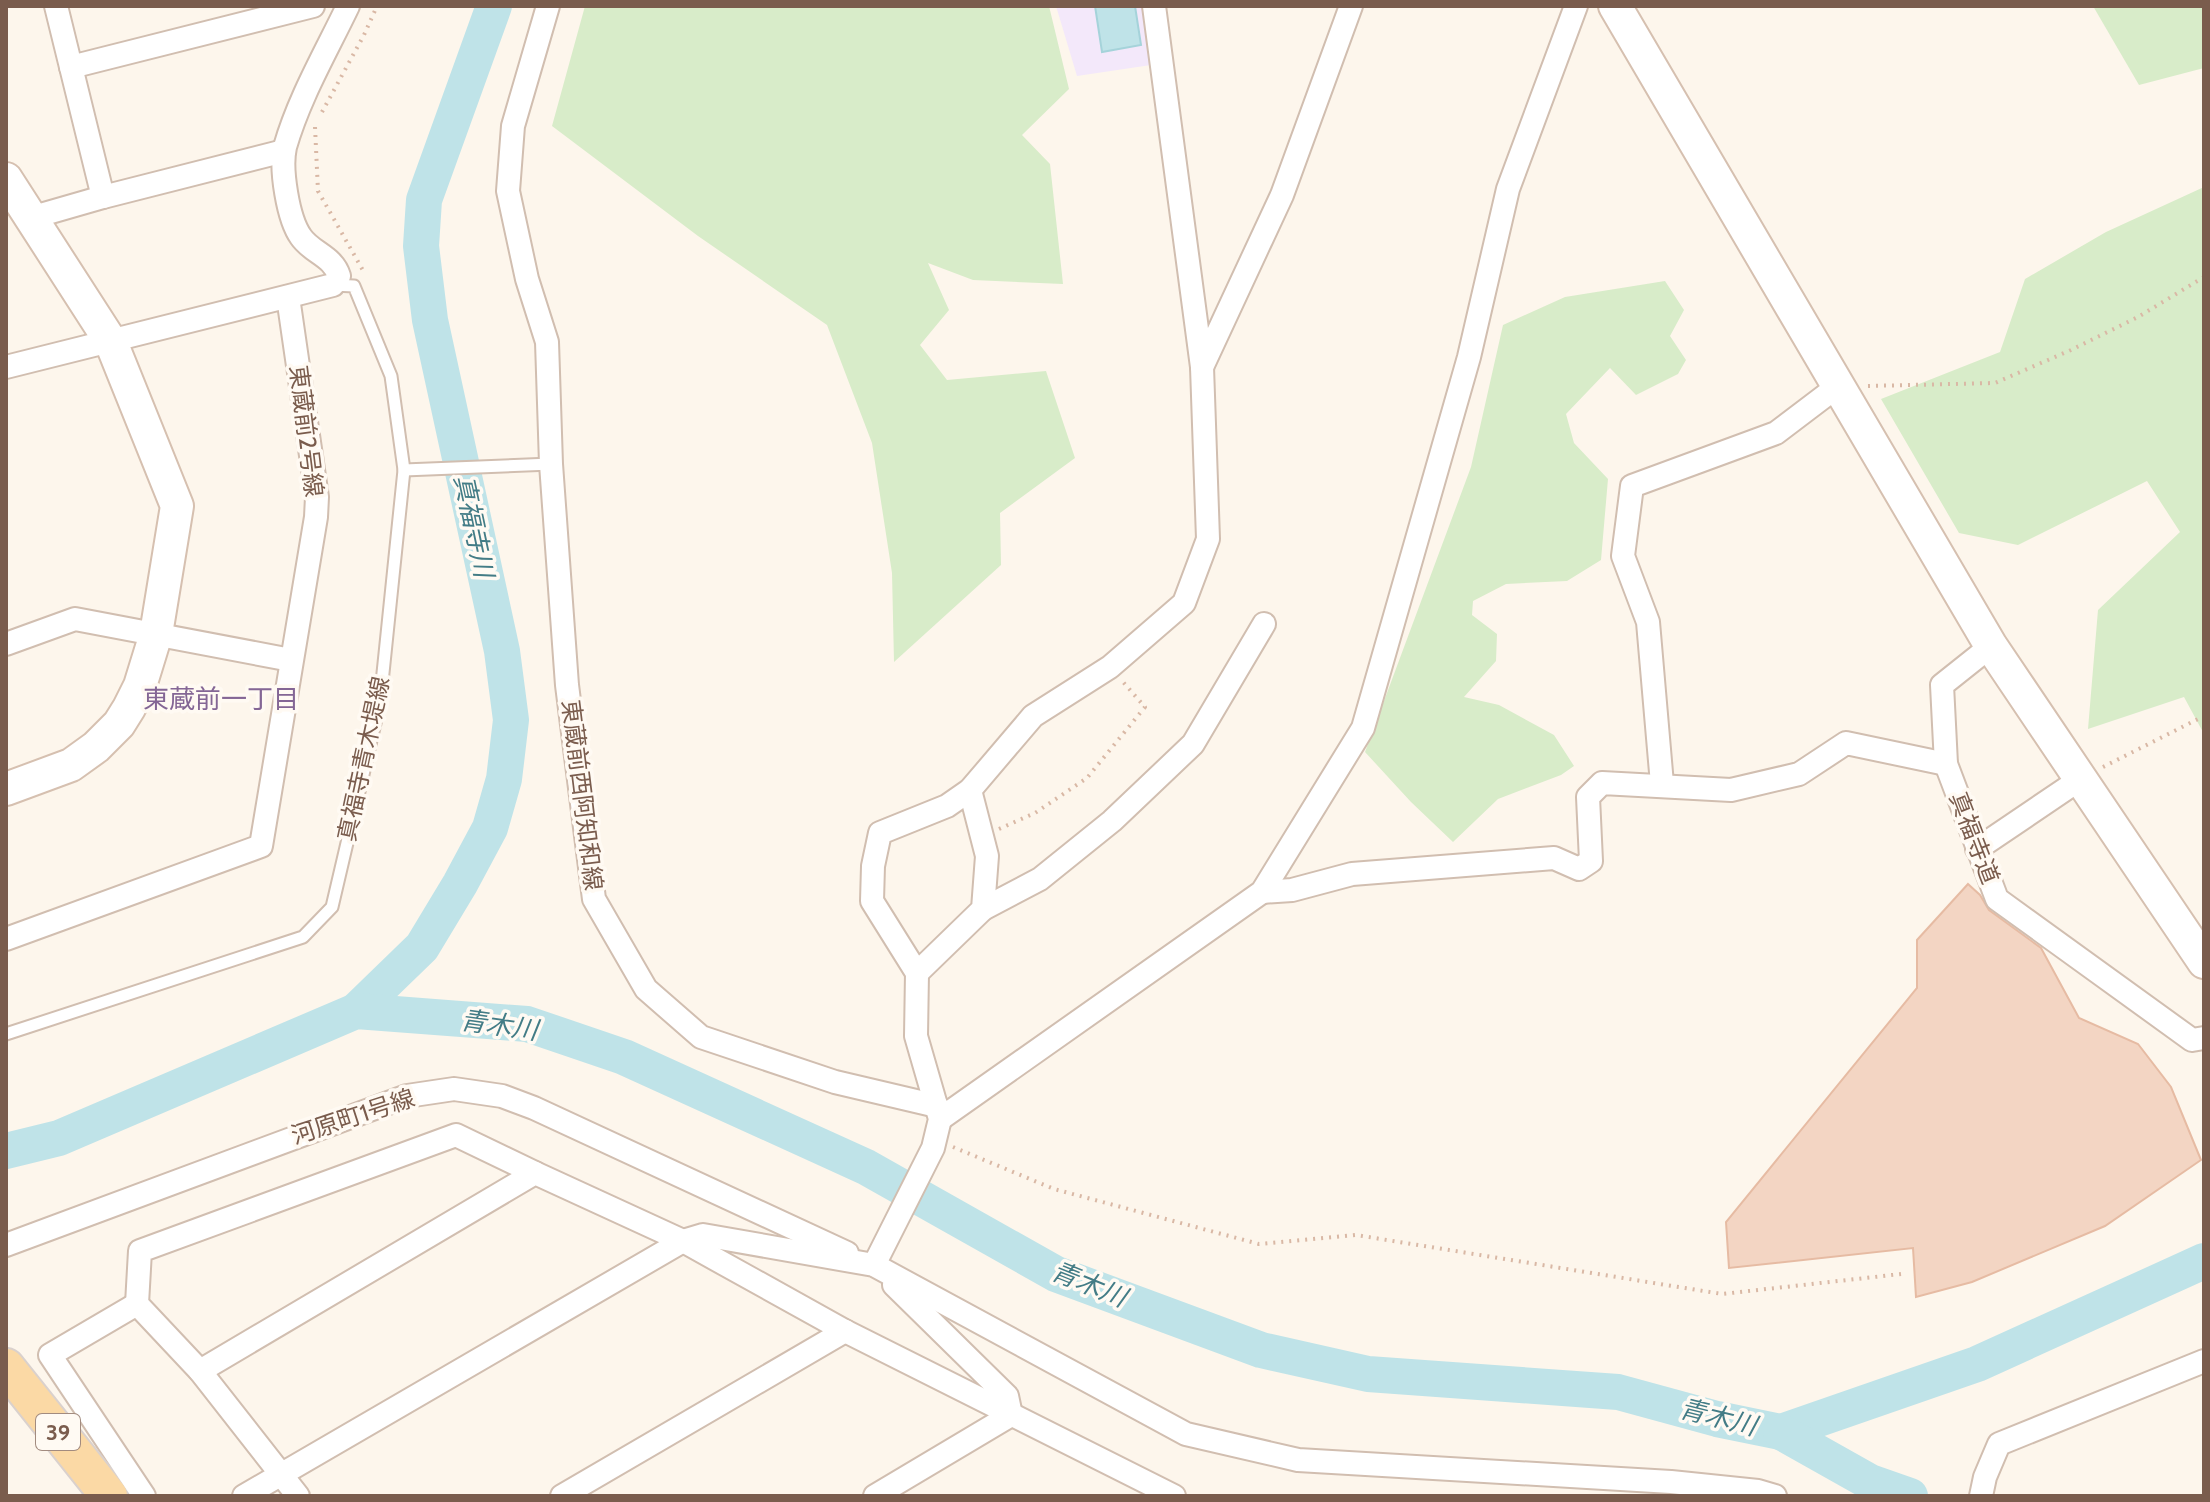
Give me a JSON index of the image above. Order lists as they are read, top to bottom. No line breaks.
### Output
{"streets":{"main road":["39"],"street":["東蔵前2号線","東蔵前西阿知和線","真福寺道","河原町1号線"],"lane":["真福寺青木堤線"]},"districts":["東蔵前一丁目"],"water":["真福寺川","青木川"]}
